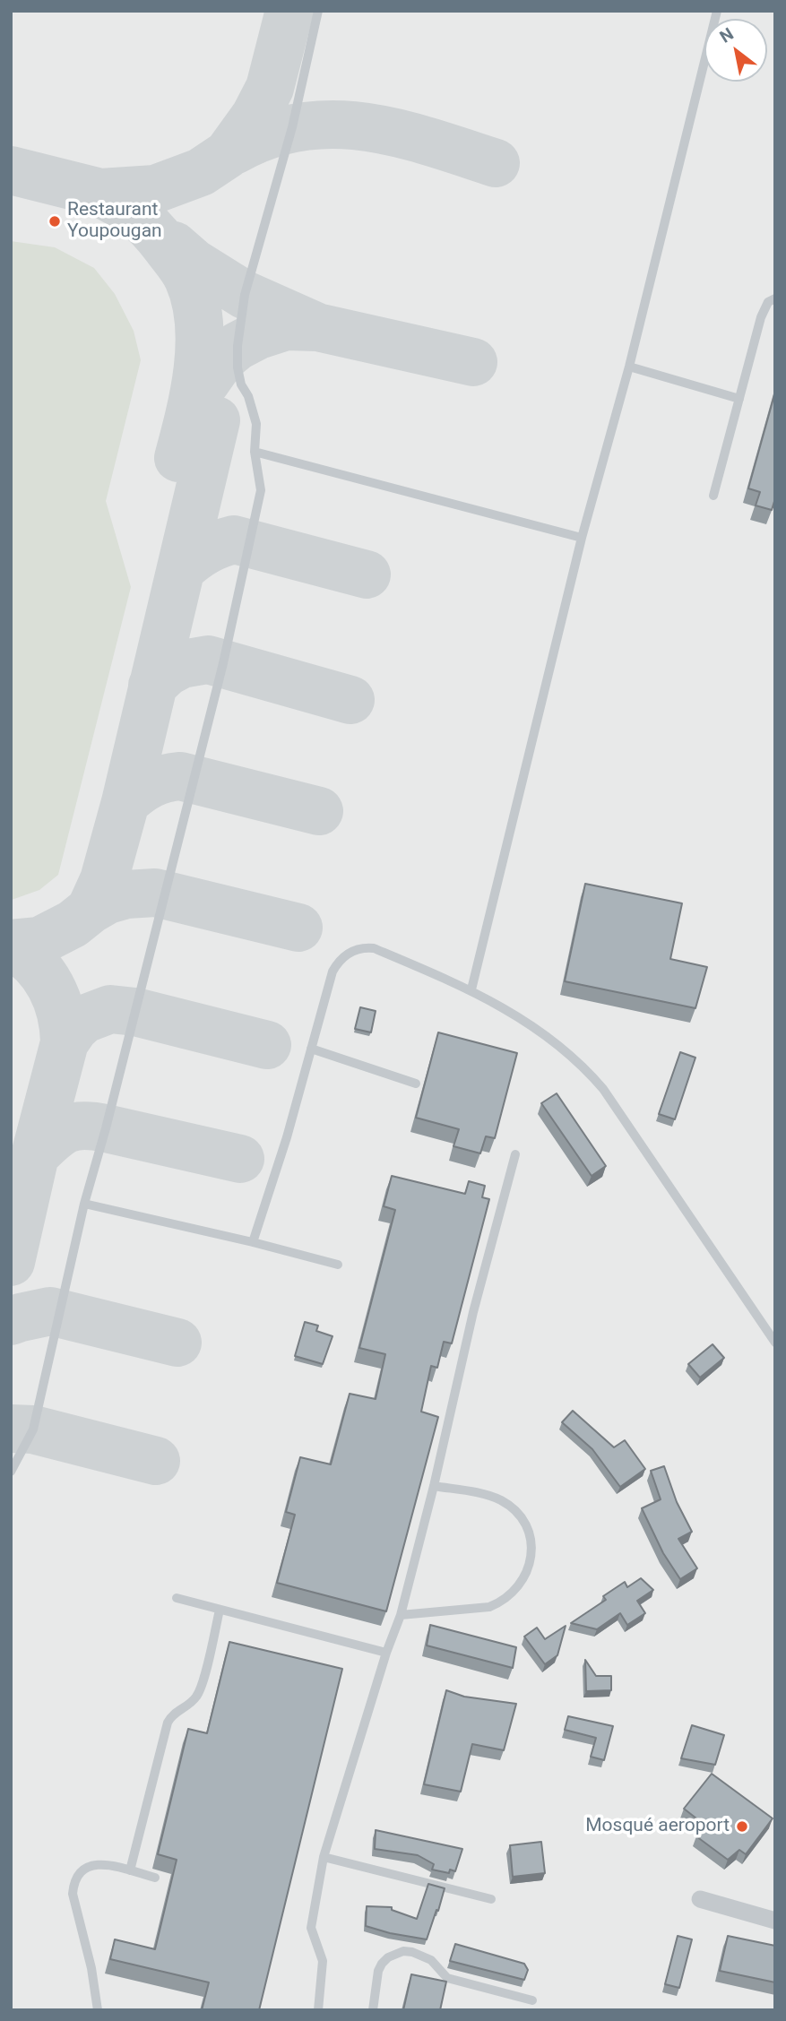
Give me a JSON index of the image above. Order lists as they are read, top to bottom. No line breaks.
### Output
{"places":["Restaurant Youpougan","Mosqué aeroport"],"north":"top left"}
